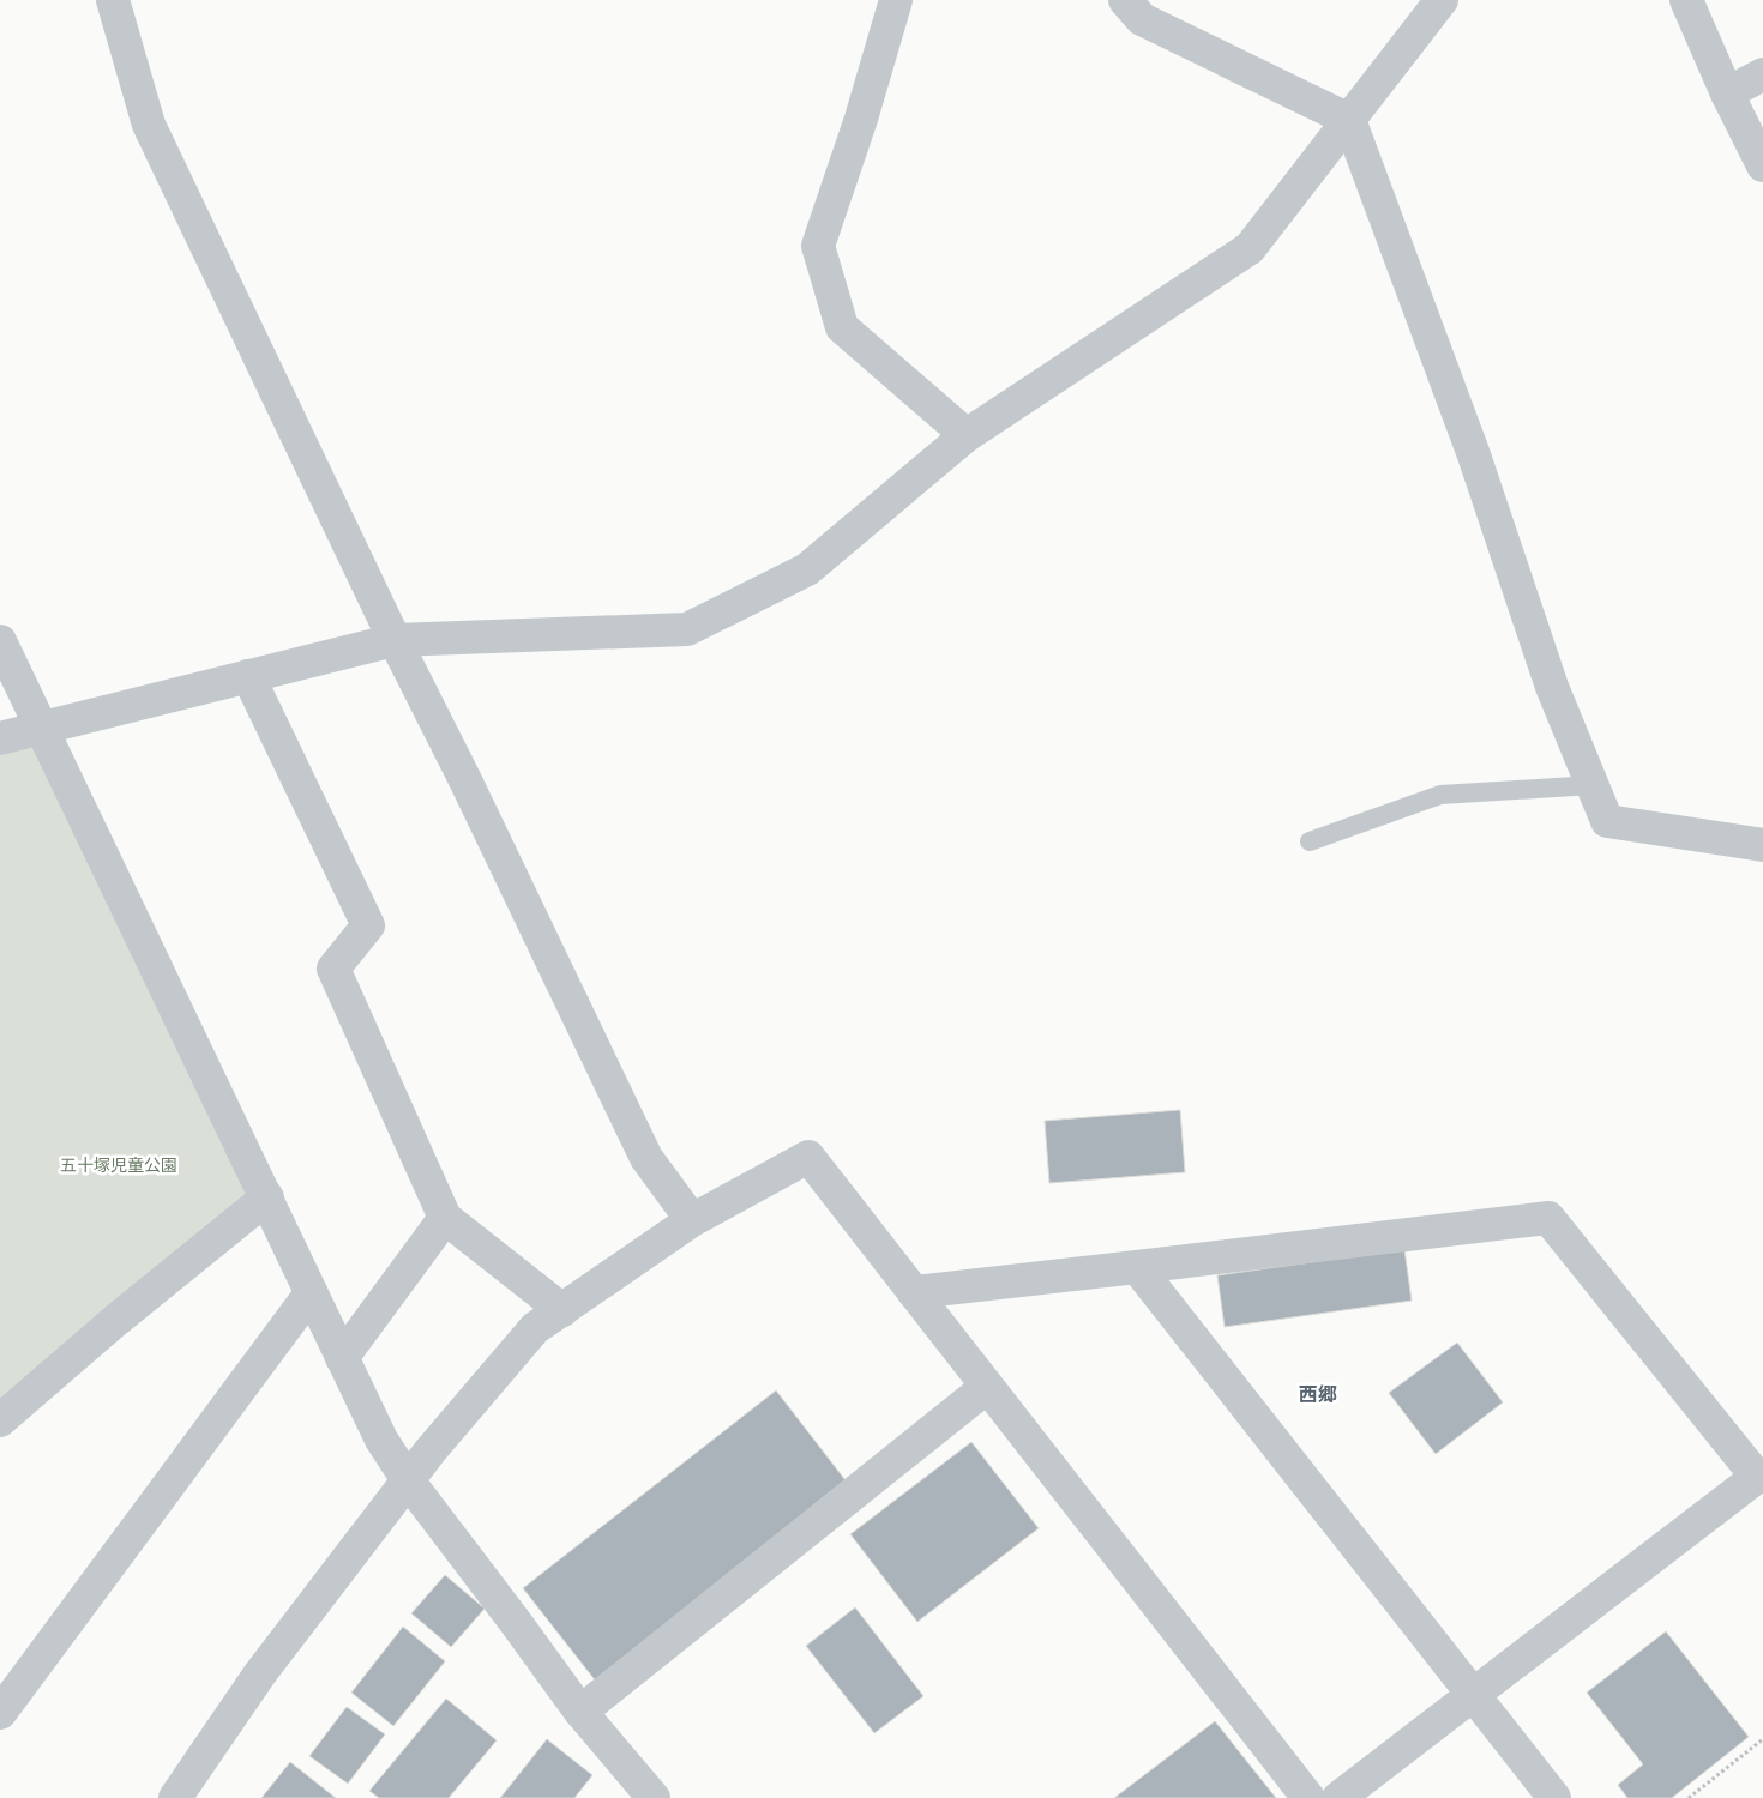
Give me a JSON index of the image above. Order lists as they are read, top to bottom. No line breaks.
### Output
{"districts":["西郷"],"parks":["五十塚児童公園"]}
